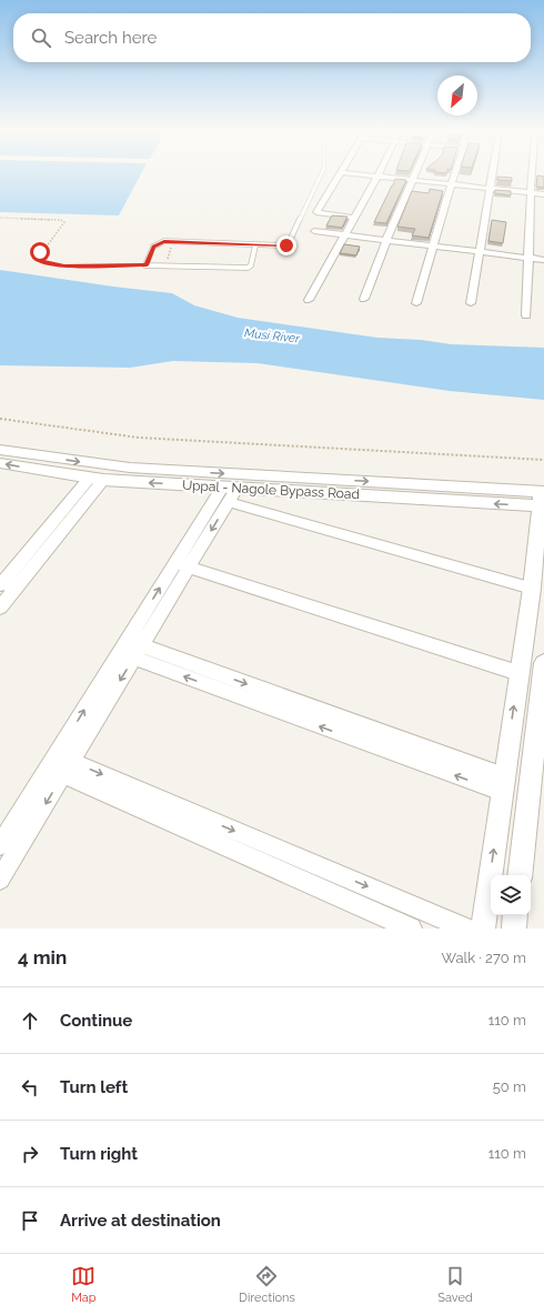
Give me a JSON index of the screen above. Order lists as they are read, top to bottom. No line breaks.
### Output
{"streets":{"street":["Uppal - Nagole Bypass Road"]},"water":["Musi River"],"north":"bottom left","page":{"search":"Search here","heading":["4 min","Walk · 270 m"],"list":[["Continue","110 m"],["Turn left","50 m"],["Turn right","110 m"],"Arrive at destination"],"nav":["Map","Directions","Saved"]}}
